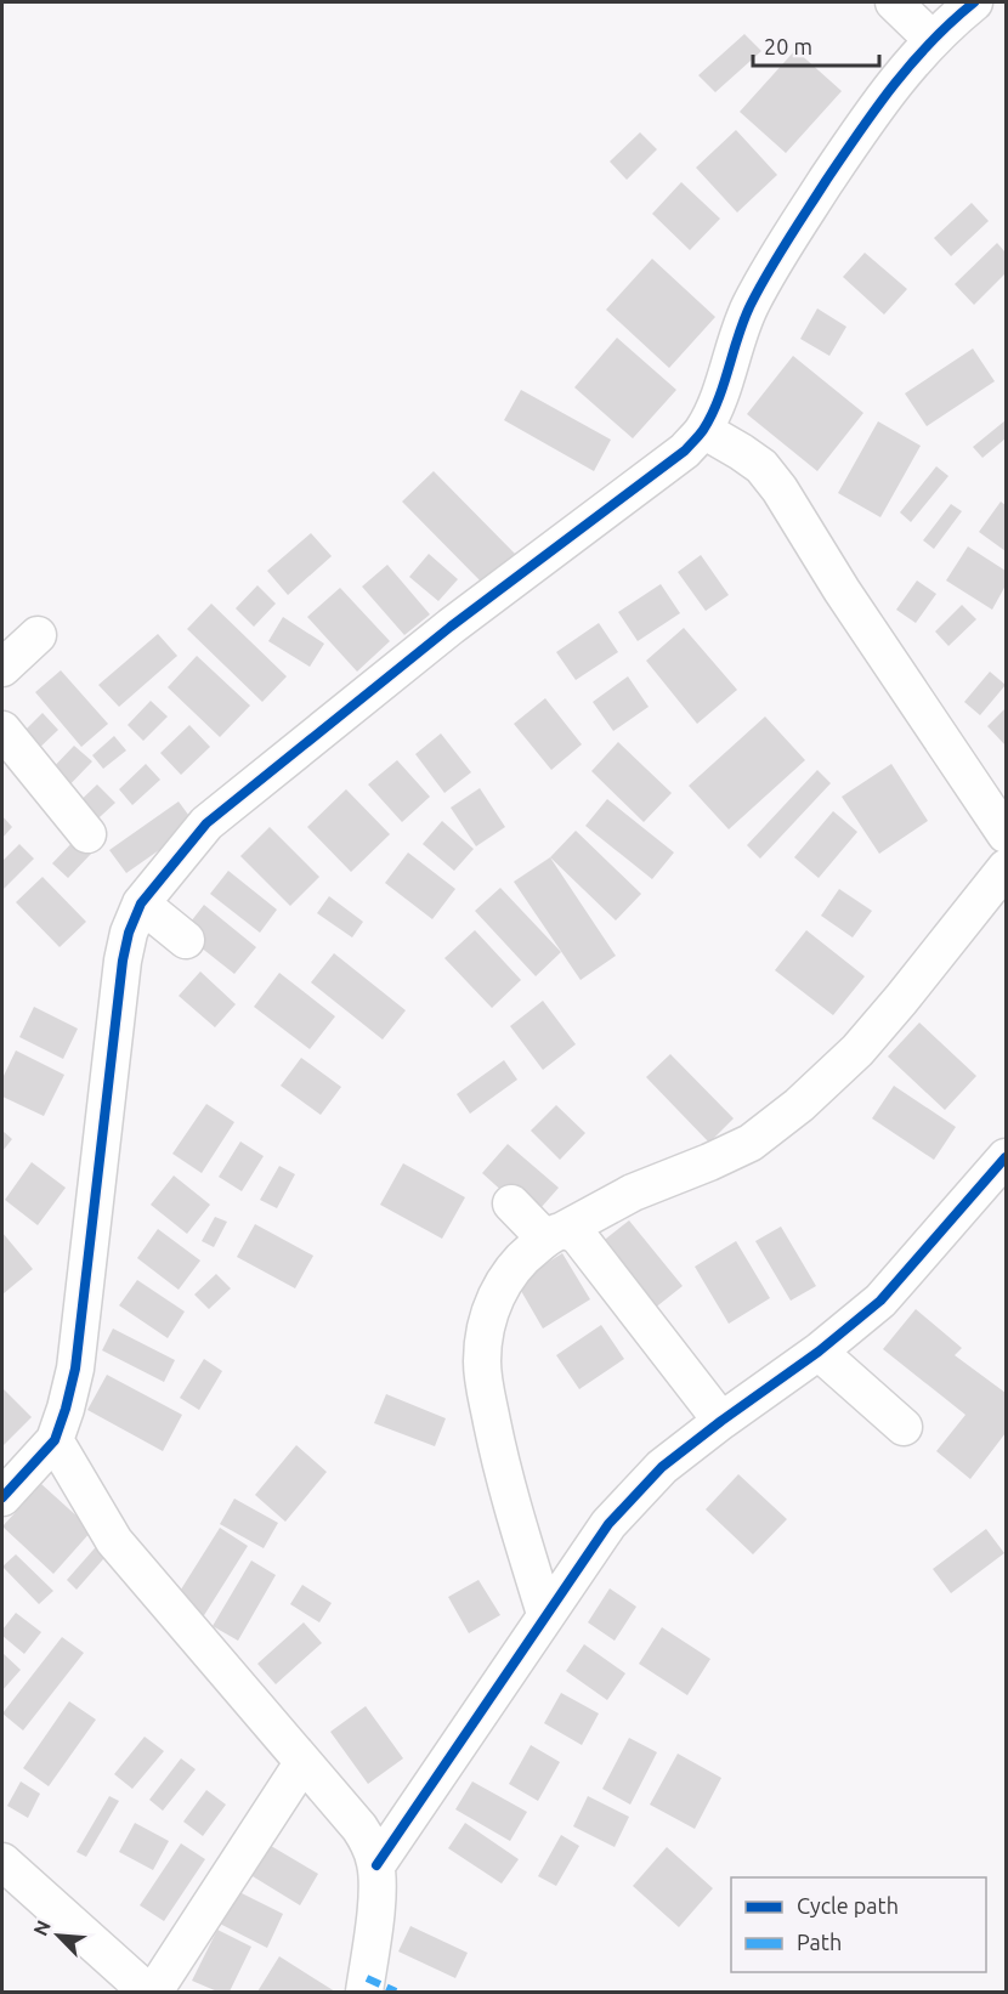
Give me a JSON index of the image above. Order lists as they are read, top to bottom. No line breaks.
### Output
{"legend":["Cycle path","Path"],"scale_bar":"20 m","north":"top left"}
